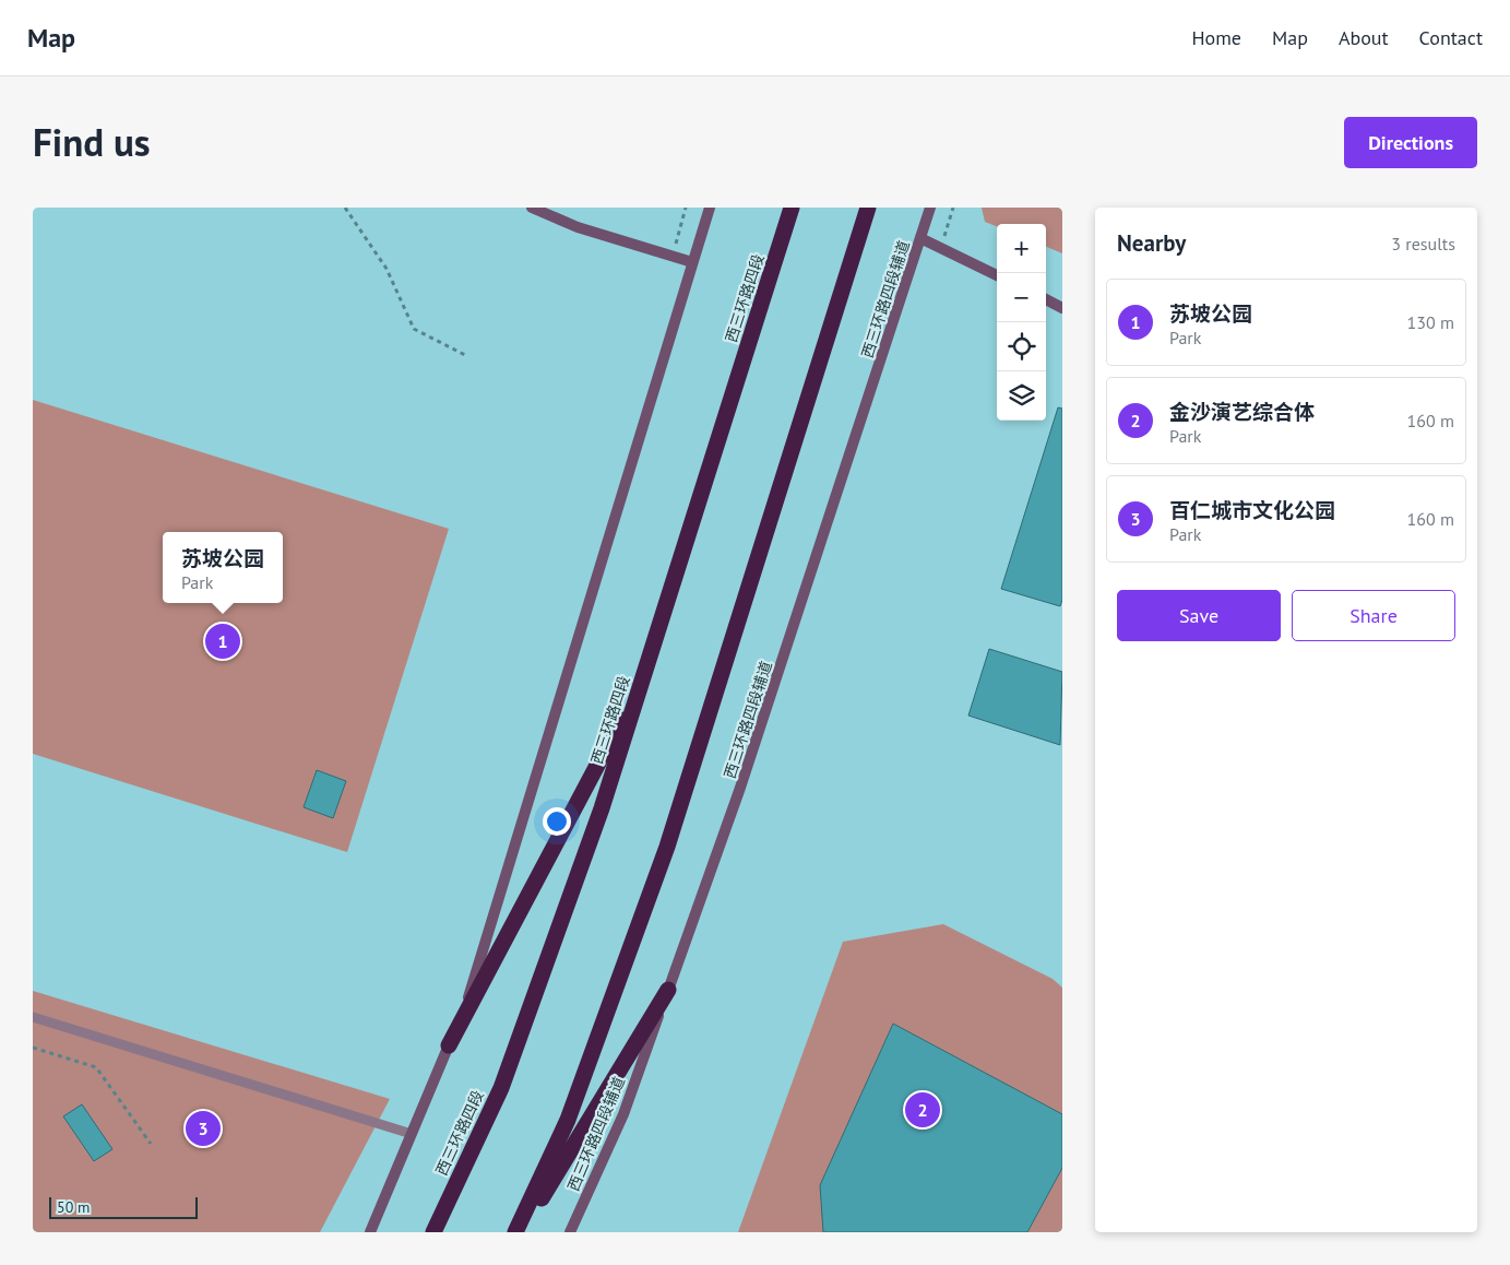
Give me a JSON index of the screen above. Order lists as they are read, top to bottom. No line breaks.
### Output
{"streets":{"highway":["西三环路四段"],"main road":["西三环路四段辅道"]},"scale_bar":"50 m","page":{"header":"Map","nav":["Home","Map","About","Contact"],"title":"Find us","buttons":["Directions",["Save","Share"]],"heading":["Nearby","3 results"],"map_buttons":["+","−"],"list":[{"mark":"1","name":"苏坡公园","note":"Park","value":"130 m"},{"mark":"2","name":"金沙演艺综合体","note":"Park","value":"160 m"},{"mark":"3","name":"百仁城市文化公园","note":"Park","value":"160 m"}],"popup":["苏坡公园","Park"],"pins":["1","2","3"],"scale":"50 m"}}
